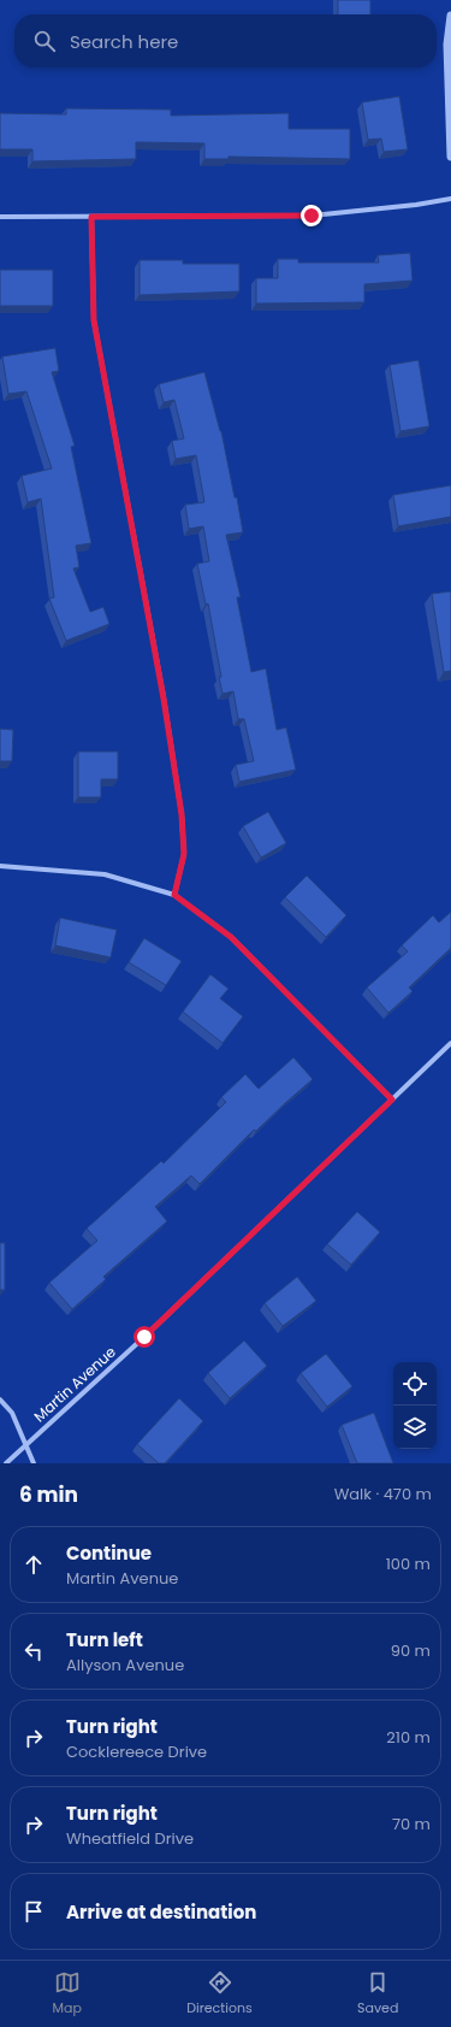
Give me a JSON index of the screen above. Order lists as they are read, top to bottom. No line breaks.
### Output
{"streets":{"street":["Martin Avenue"]},"page":{"search":"Search here","heading":["6 min","Walk · 470 m"],"list":[["Continue","Martin Avenue","100 m"],["Turn left","Allyson Avenue","90 m"],["Turn right","Cocklereece Drive","210 m"],["Turn right","Wheatfield Drive","70 m"],"Arrive at destination"],"nav":["Map","Directions","Saved"]}}
